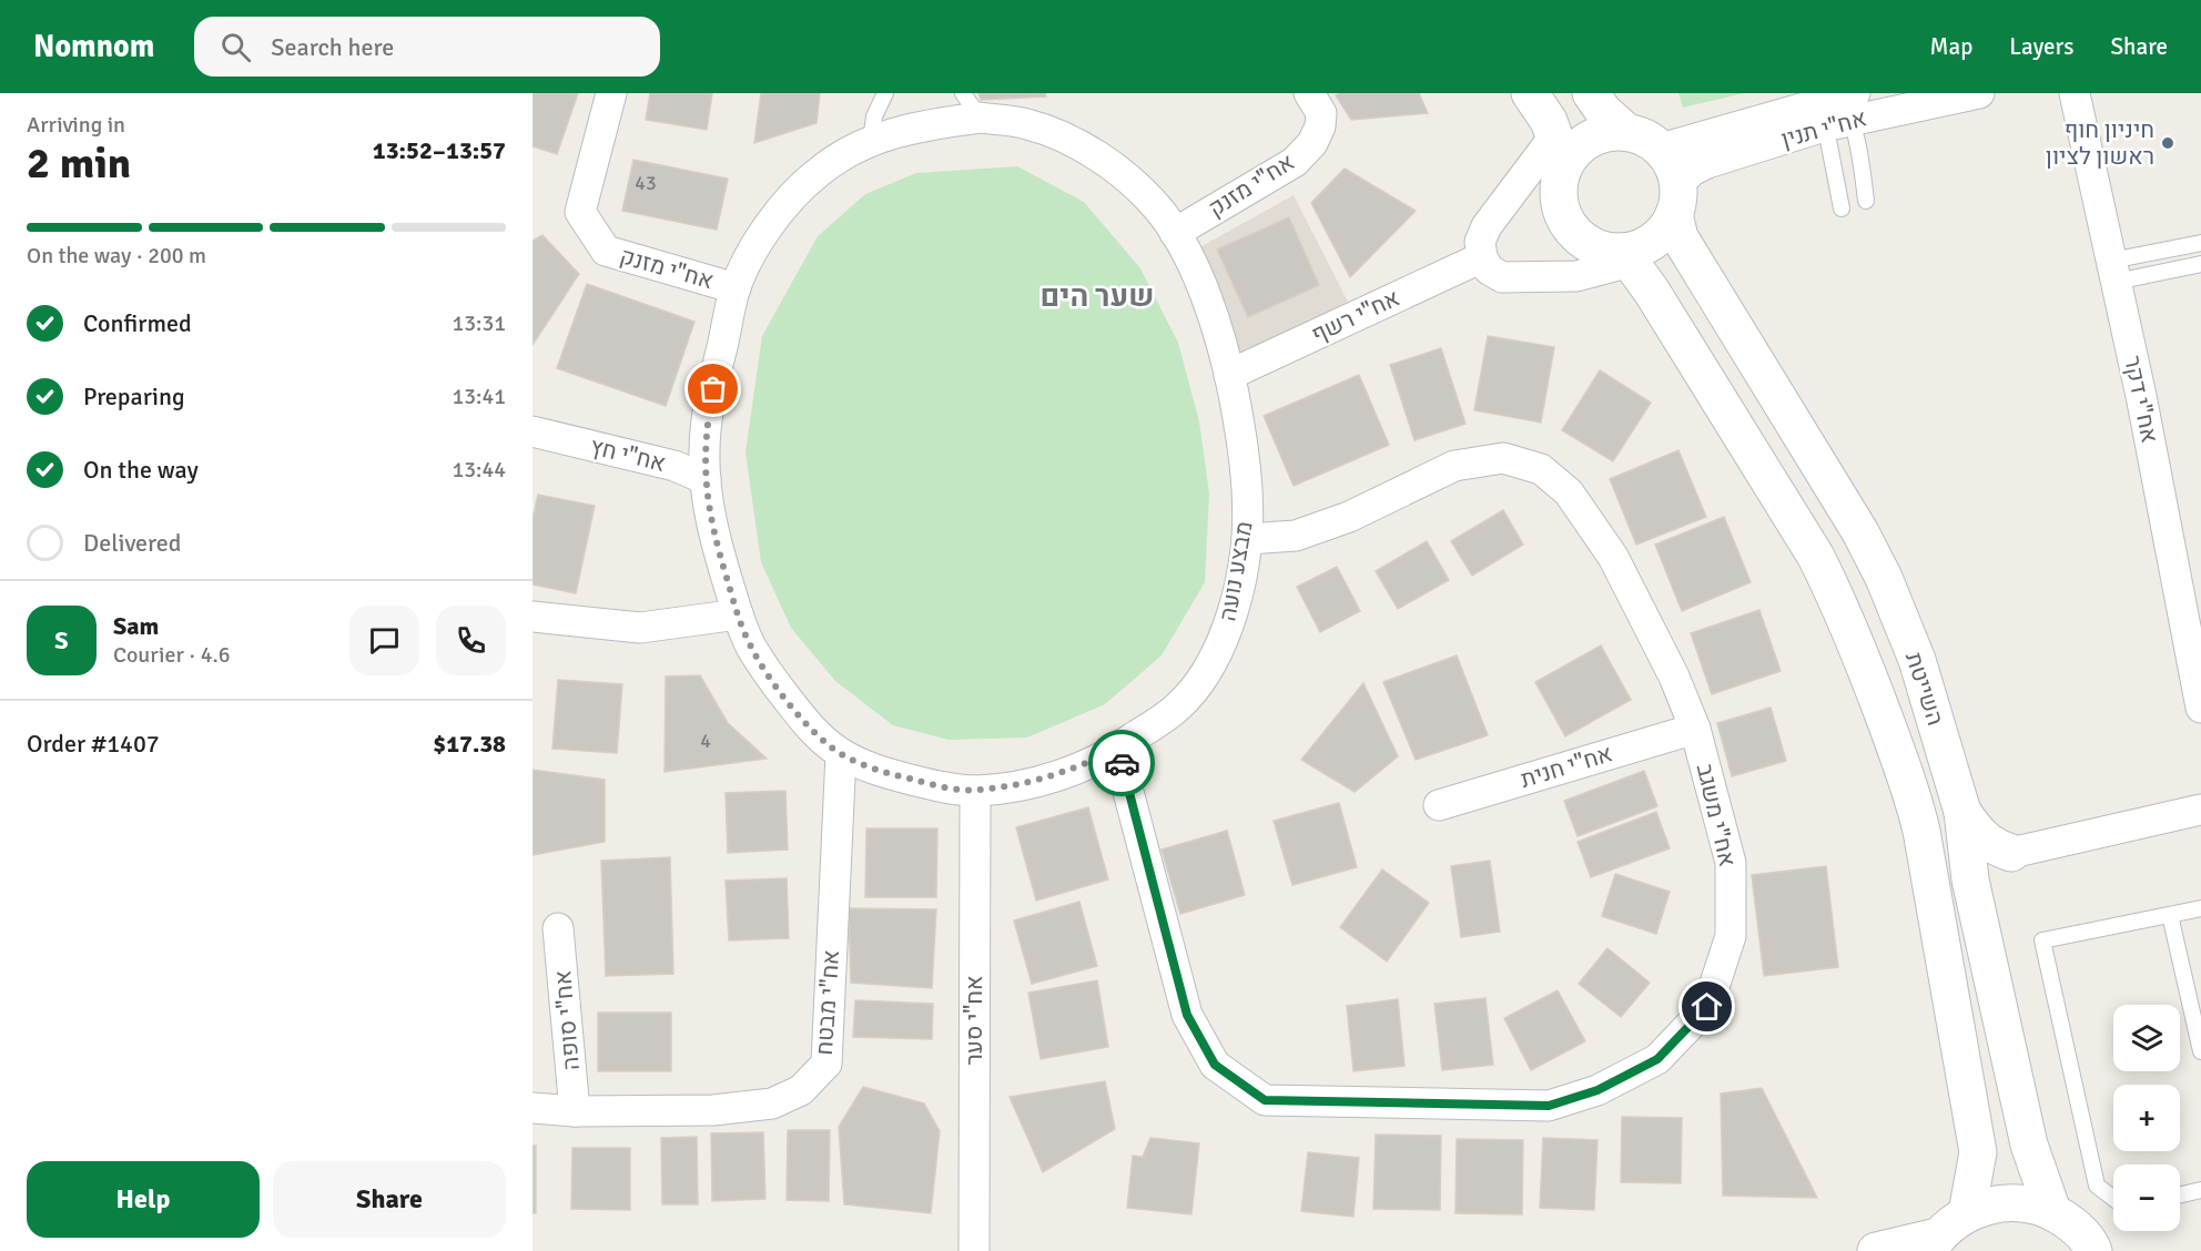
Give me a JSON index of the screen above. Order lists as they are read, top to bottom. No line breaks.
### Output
{"streets":{"street":["אח\"י תנין","אח\"י מזנק","אח\"י רשף","אח\"י דקר","אח\"י חץ","מבצע נועה","השייטת","אח\"י חנית","אח\"י משגב","אח\"י מבטח","אח\"י סופה","אח\"י סער"]},"crossings":[["אח\"י תנין","השייטת"],["אח\"י מזנק","מבצע נועה"],["אח\"י רשף","מבצע נועה"],["אח\"י חץ","מבצע נועה"],["מבצע נועה","אח\"י משגב"],["מבצע נועה","אח\"י מבטח"],["מבצע נועה","אח\"י סער"],["אח\"י חנית","אח\"י משגב"],["אח\"י מבטח","אח\"י סופה"]],"districts":["שער הים"],"places":["חיניון חוף ראשון לציון"],"house_numbers":["43","4"],"page":{"header":"Nomnom","search":"Search here","nav":["Map","Layers","Share"],"heading":["2 min","Arriving in","13:52–13:57"],"panel":["Sam","Courier · 4.6","Order #1407","$17.38"],"bar":"On the way · 200 m","list":[["Confirmed","13:31"],["Preparing","13:41"],["On the way","13:44"],"Delivered"],"round":"S","map_buttons":["+","−"],"buttons":["Help","Share"]}}
